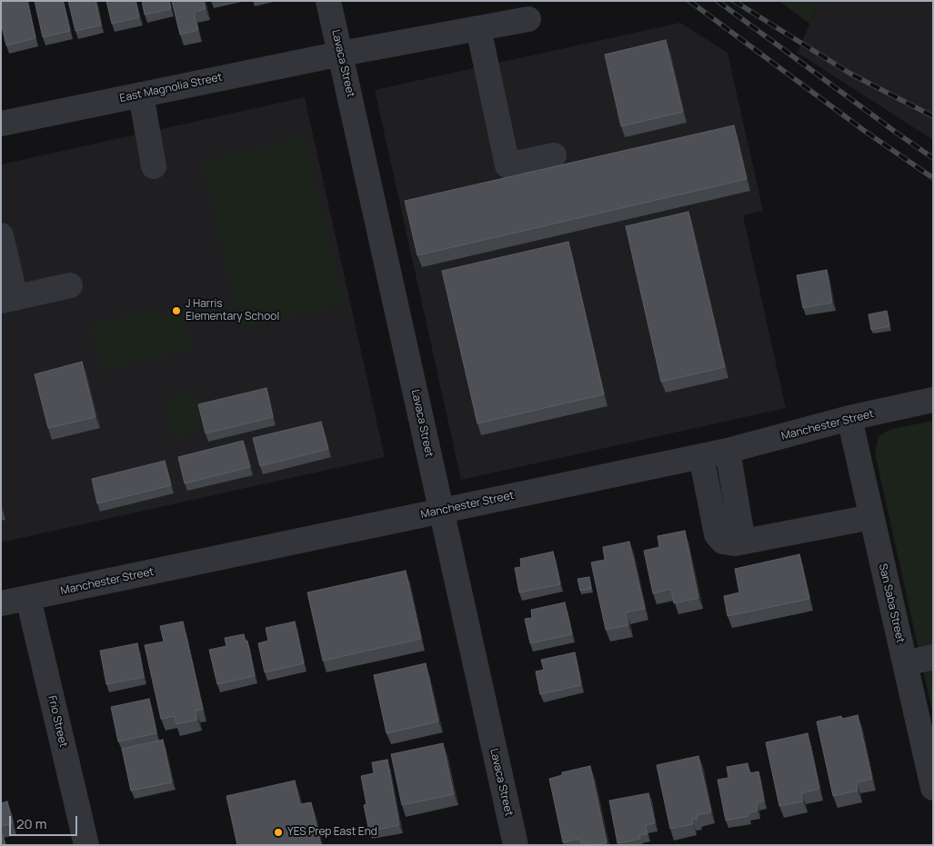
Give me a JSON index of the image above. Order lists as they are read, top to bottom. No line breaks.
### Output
{"streets":{"street":["Lavaca Street","East Magnolia Street","Manchester Street","San Saba Street","Frio Street"]},"crossings":[["Lavaca Street","East Magnolia Street"],["Lavaca Street","Manchester Street"],["Manchester Street","San Saba Street"],["Manchester Street","Frio Street"]],"places":["J Harris Elementary School","YES Prep East End"],"scale_bar":"20 m"}
